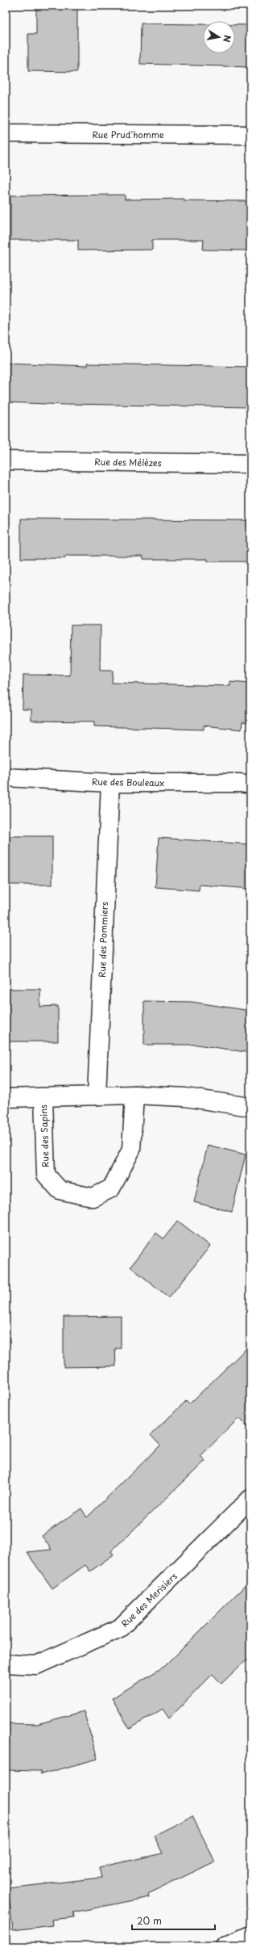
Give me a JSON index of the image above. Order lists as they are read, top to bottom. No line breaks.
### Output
{"streets":{"street":["Rue Prud'homme","Rue des Mélèzes","Rue des Bouleaux","Rue des Pommiers","Rue des Sapins","Rue des Merisiers"]},"crossings":[["Rue des Bouleaux","Rue des Pommiers"],["Rue des Pommiers","Rue des Sapins"]],"scale_bar":"20 m","north":"right"}
